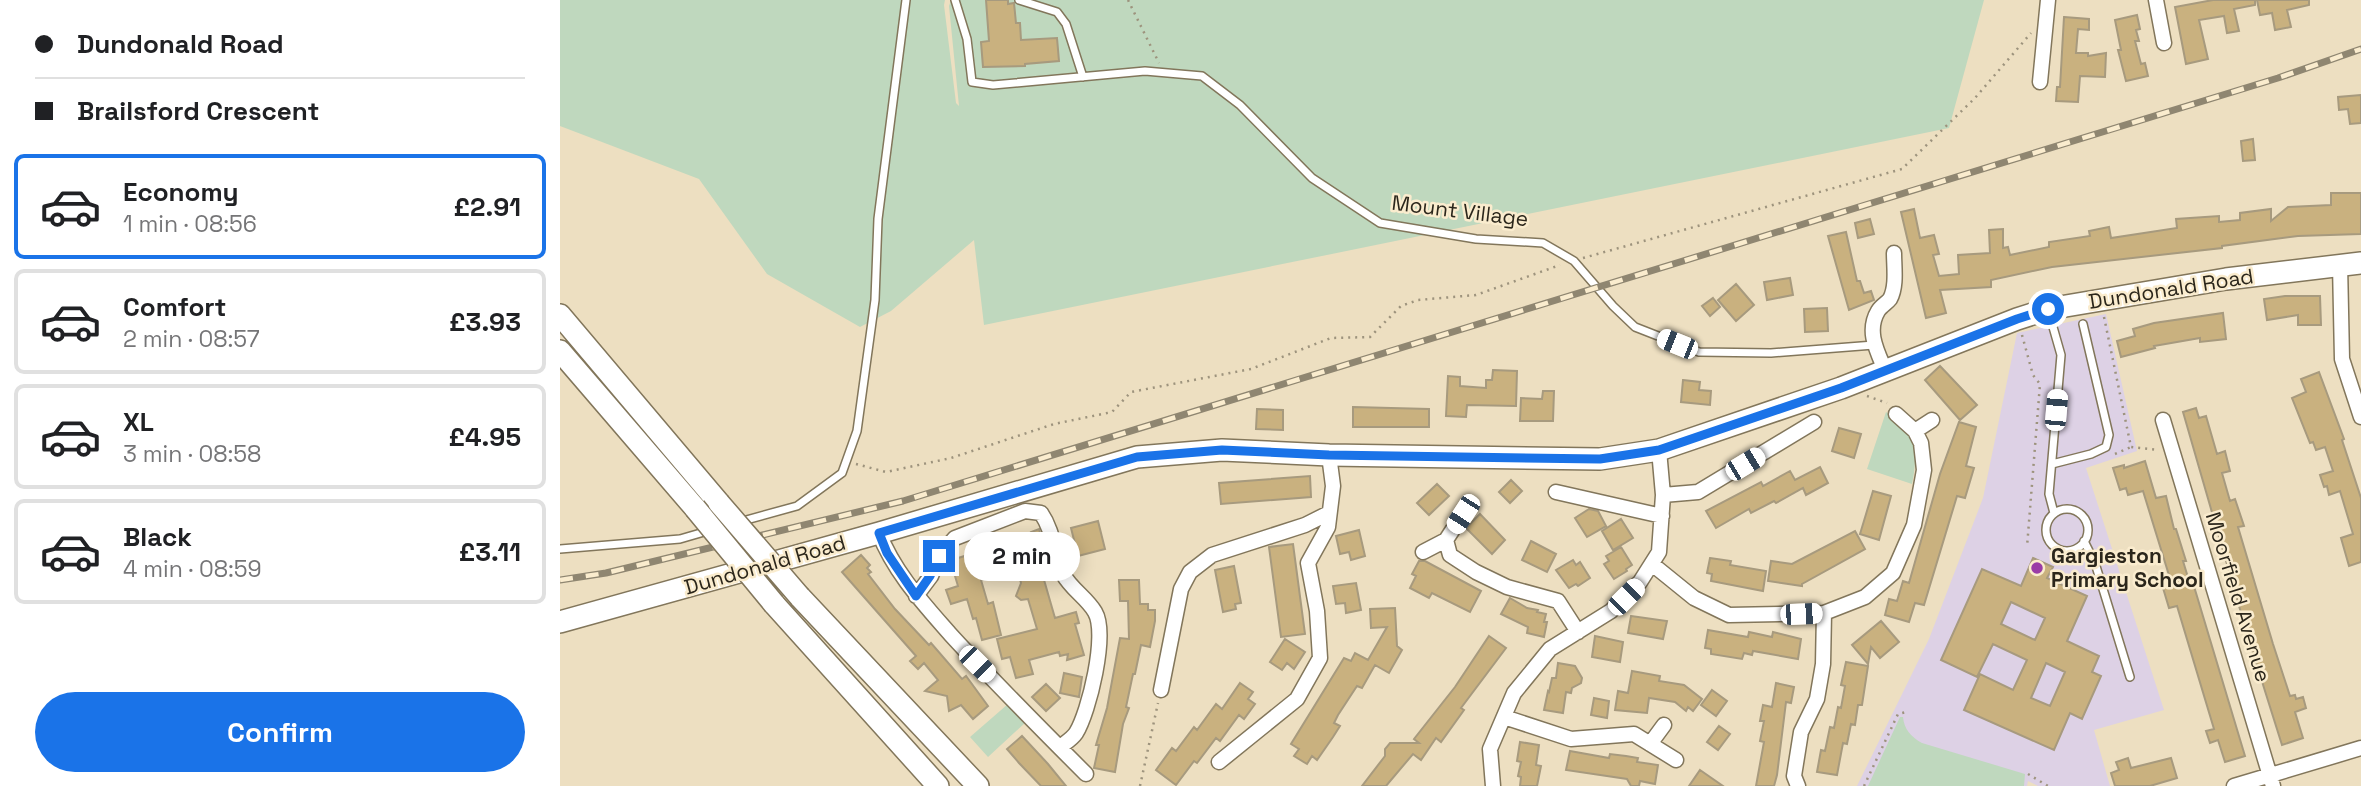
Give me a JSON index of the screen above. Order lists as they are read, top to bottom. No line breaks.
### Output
{"streets":{"main road":["Dundonald Road"],"street":["Moorfield Avenue"],"lane":["Mount Village"]},"places":["Gargieston Primary School"],"page":{"banner":["Dundonald Road","Brailsford Crescent"],"list":[{"name":"Economy","note":"1 min · 08:56","value":"£2.91"},{"name":"Comfort","note":"2 min · 08:57","value":"£3.93"},{"name":"XL","note":"3 min · 08:58","value":"£4.95"},{"name":"Black","note":"4 min · 08:59","value":"£3.11"}],"bubble":"2 min","buttons":"Confirm"}}
